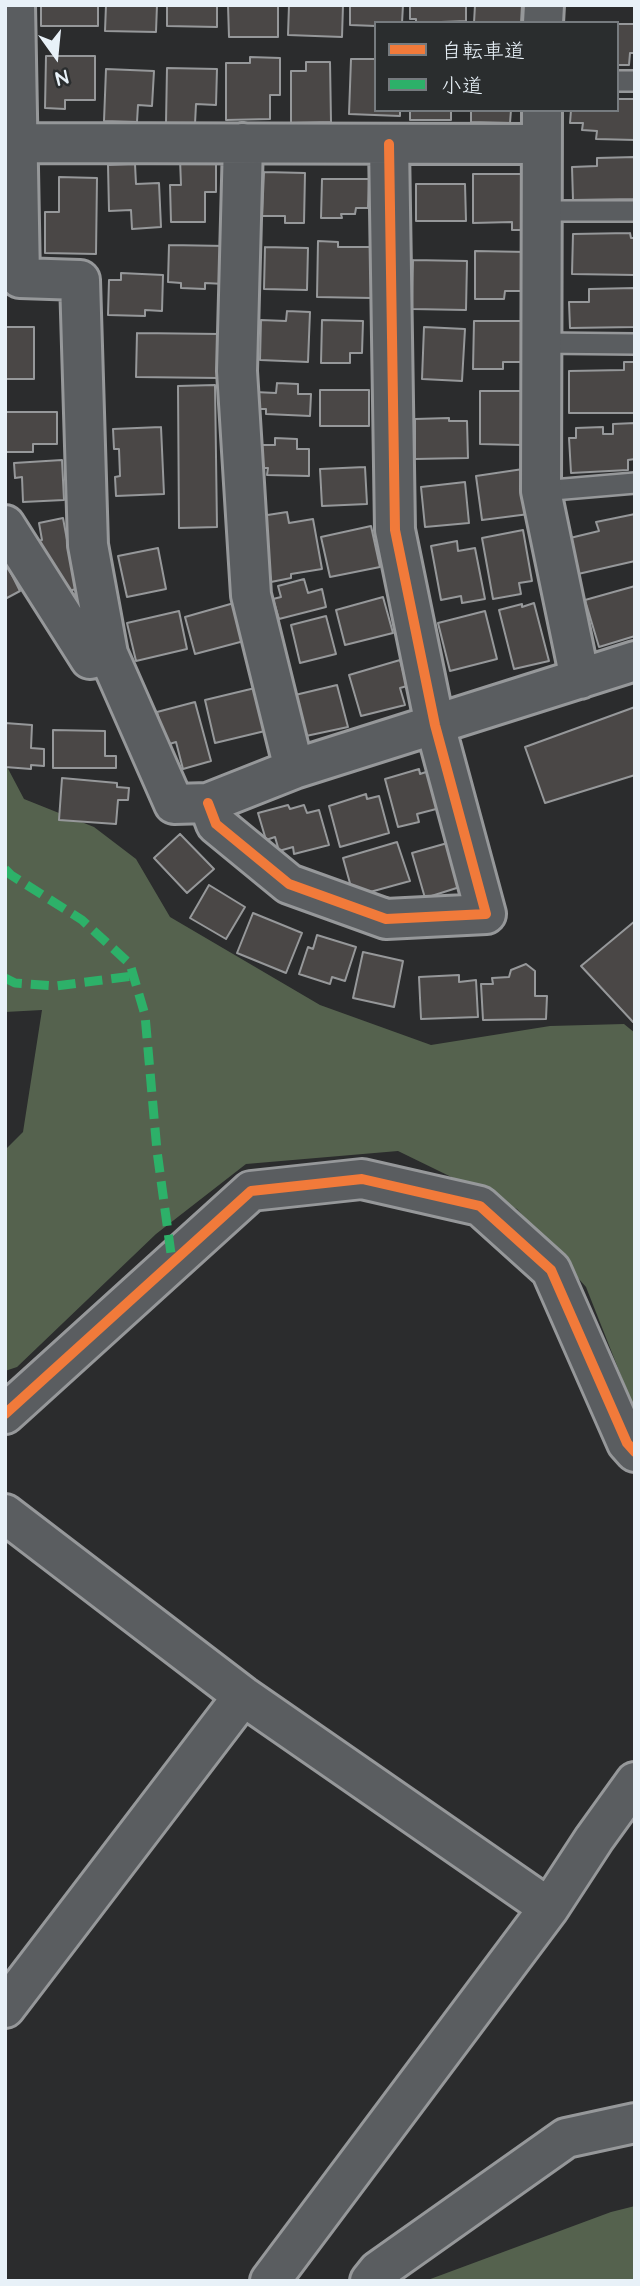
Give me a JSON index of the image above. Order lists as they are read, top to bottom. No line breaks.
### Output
{"legend":["自転車道","小道"],"north":"bottom"}
